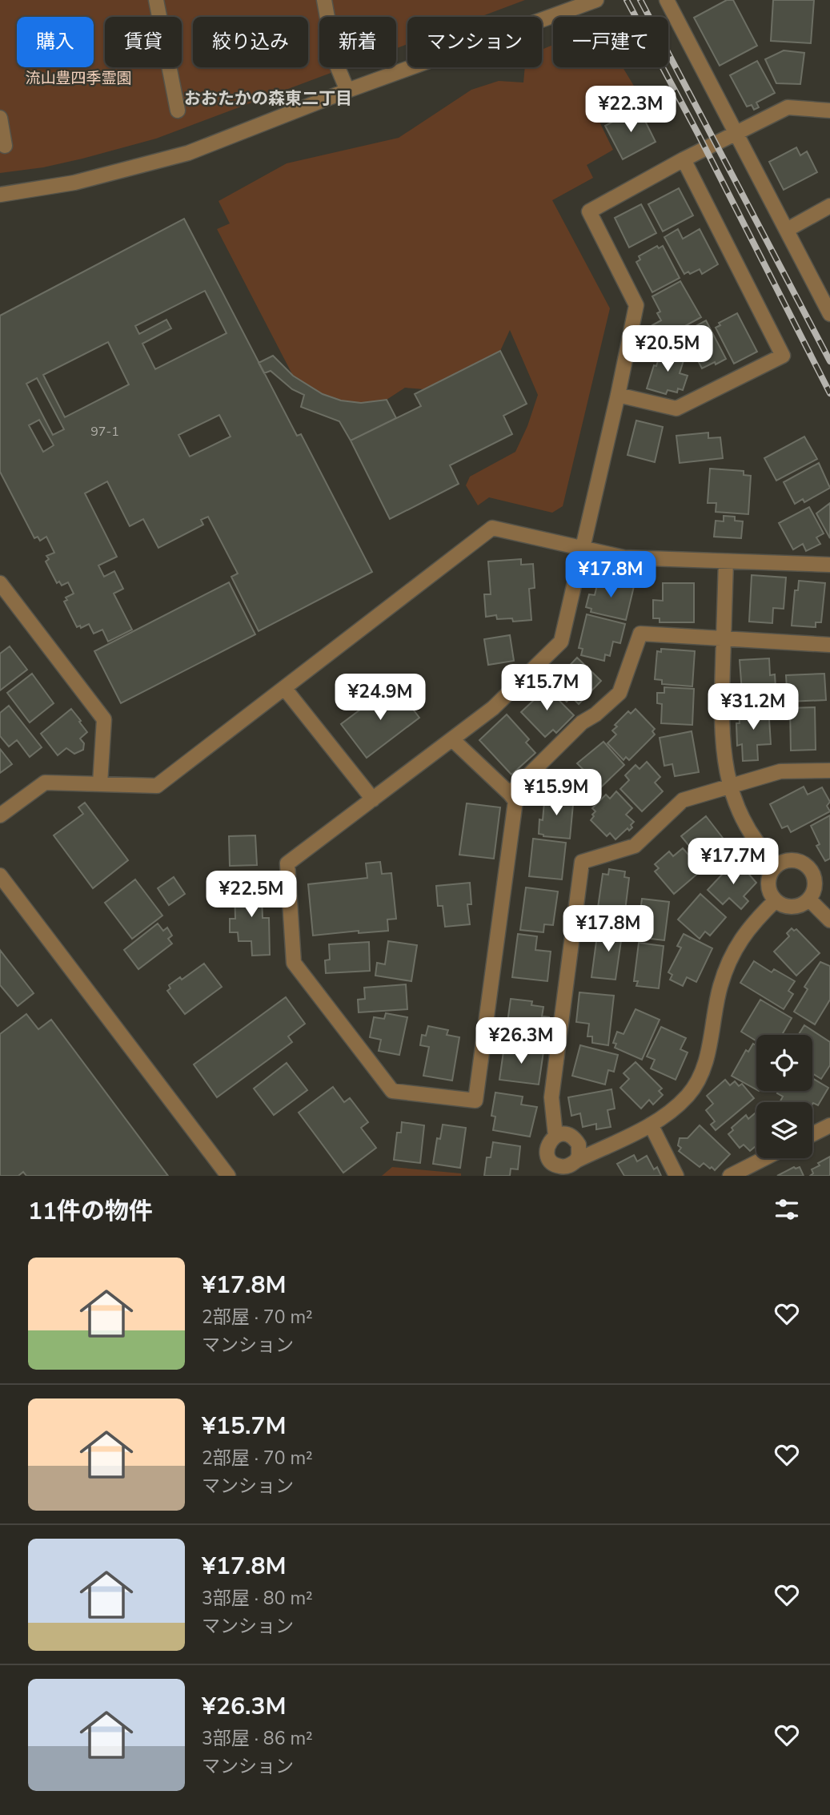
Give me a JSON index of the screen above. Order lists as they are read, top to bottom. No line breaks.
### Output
{"districts":["おおたかの森東二丁目"],"parks":["流山豊四季霊園"],"house_numbers":["97-1"],"page":{"chip":["購入","賃貸","絞り込み","新着","マンション","一戸建て"],"price":["¥22.3M","¥20.5M","¥17.8M","¥15.7M","¥24.9M","¥31.2M","¥15.9M","¥17.7M","¥22.5M","¥17.8M","¥26.3M"],"heading":"11件の物件","list":[{"name":"¥17.8M","note":"2部屋 · 70 m² · マンション"},{"name":"¥15.7M","note":"2部屋 · 70 m² · マンション"},{"name":"¥17.8M","note":"3部屋 · 80 m² · マンション"},{"name":"¥26.3M","note":"3部屋 · 86 m² · マンション"}]}}
